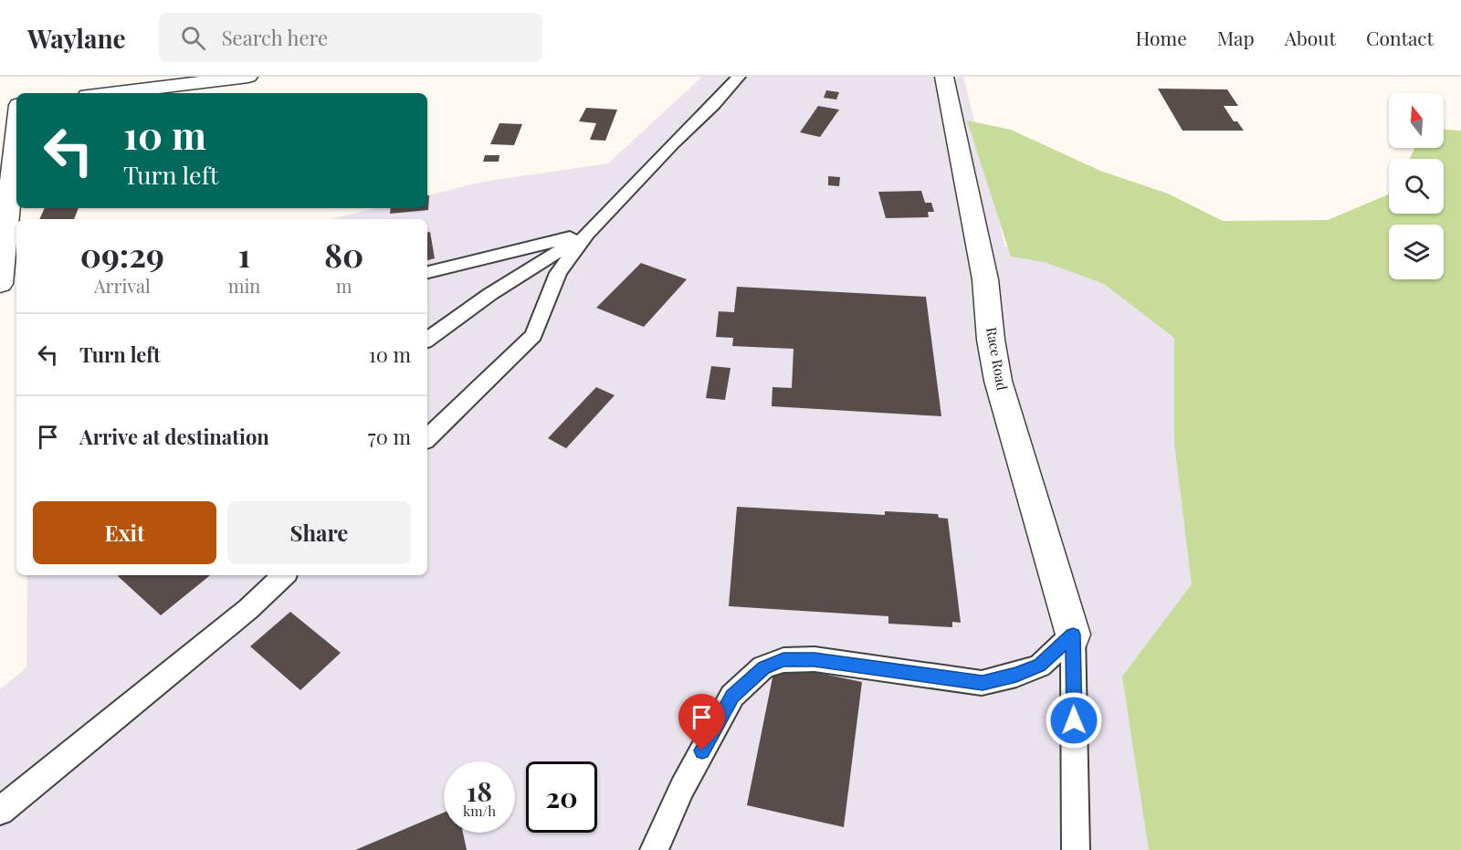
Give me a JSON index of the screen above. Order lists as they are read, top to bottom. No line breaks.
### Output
{"streets":{"street":["Race Road"]},"north":"top","page":{"header":"Waylane","search":"Search here","nav":["Home","Map","About","Contact"],"turn":["10 m","Turn left"],"eta":["09:29","Arrival","1","min","80","m"],"list":[{"name":"Turn left","value":"10 m"},{"name":"Arrive at destination","value":"70 m"}],"buttons":["Exit","Share"],"speed":"18 km/h","limit":"20"}}
